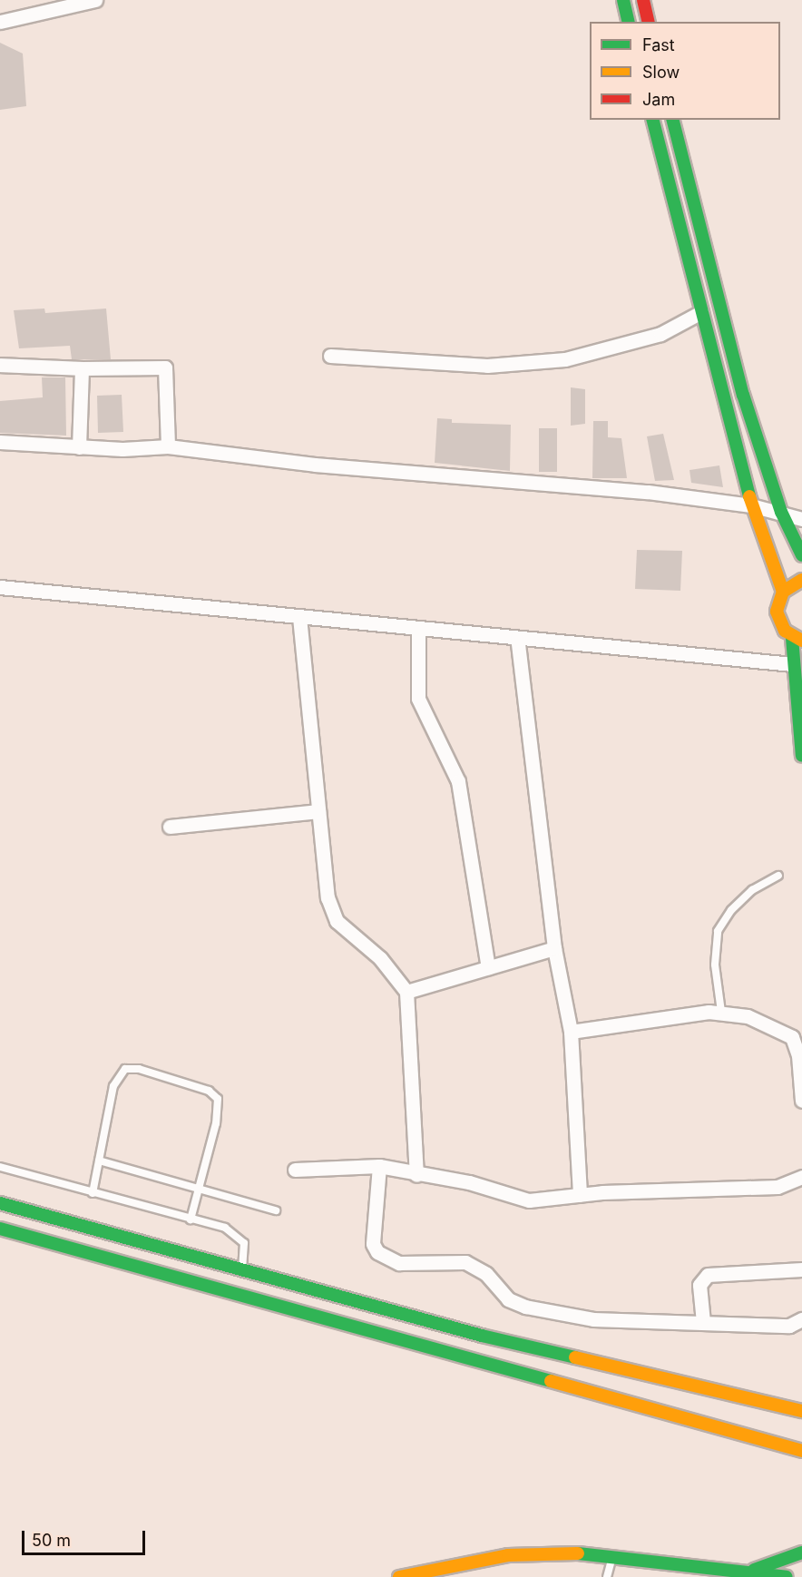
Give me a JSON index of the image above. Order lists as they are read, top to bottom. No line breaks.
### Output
{"legend":["Fast","Slow","Jam"],"scale_bar":"50 m"}
